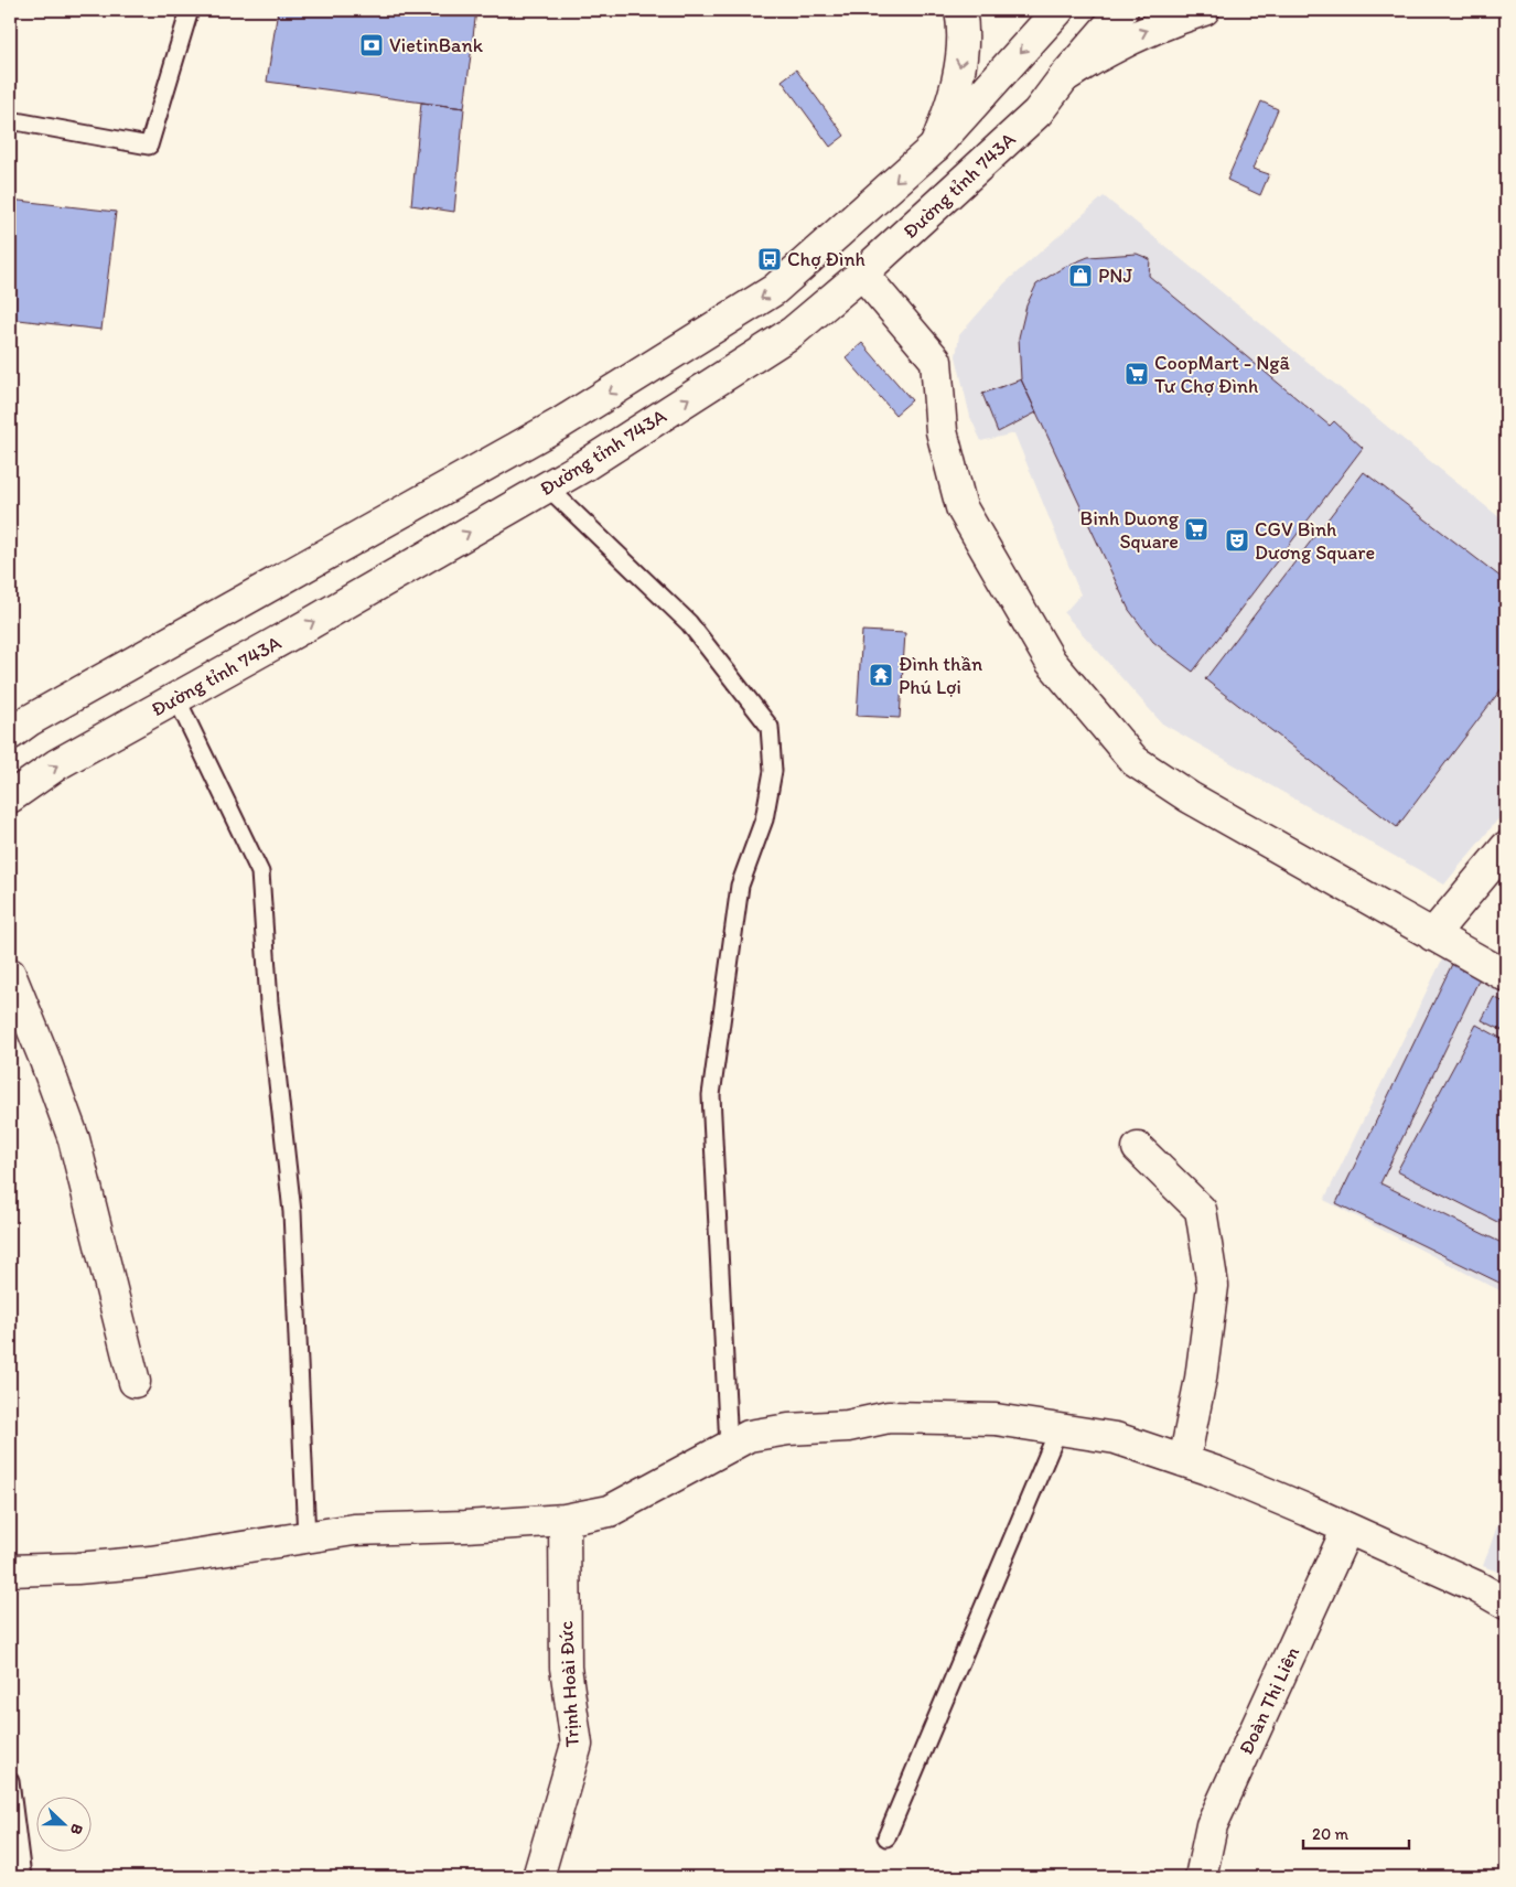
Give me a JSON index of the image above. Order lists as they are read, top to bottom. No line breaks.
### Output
{"streets":{"main road":["Đường tỉnh 743A","Trịnh Hoài Đức","Đoàn Thị Liên"]},"places":{"bank":["VietinBank"],"bus stop":["Chợ Đình"],"shop":["PNJ"],"supermarket":["CoopMart - Ngã Tư Chợ Đình","Binh Duong Square"],"theatre":["CGV Bình Dương Square"],"temple":["Đình thần Phú Lợi"]},"scale_bar":"20 m","north":"right"}
